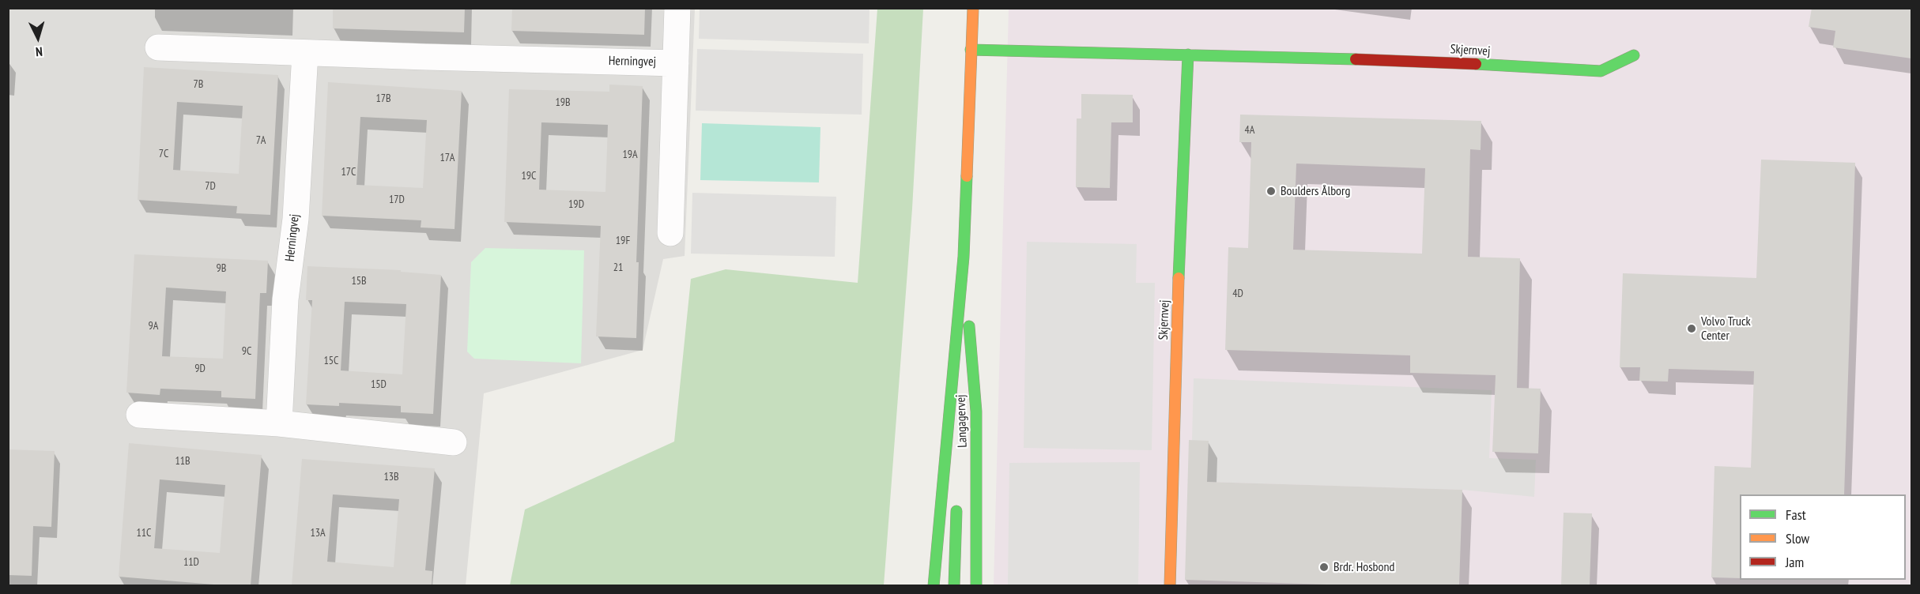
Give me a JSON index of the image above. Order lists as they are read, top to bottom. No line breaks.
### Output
{"streets":{"street":["Skjernvej","Herningvej","Langagervej"]},"crossings":[["Skjernvej","Langagervej"]],"places":["Boulders Ålborg","Volvo Truck Center","Brdr. Hosbond"],"house_numbers":["7B","17B","19B","4A","7A","7C","19A","17A","17C","19C","7D","17D","19D","19F","21","9B","15B","4D","9A","9C","15C","9D","15D","11B","13B","11C","13A","11D"],"legend":["Fast","Slow","Jam"],"north":"bottom"}
